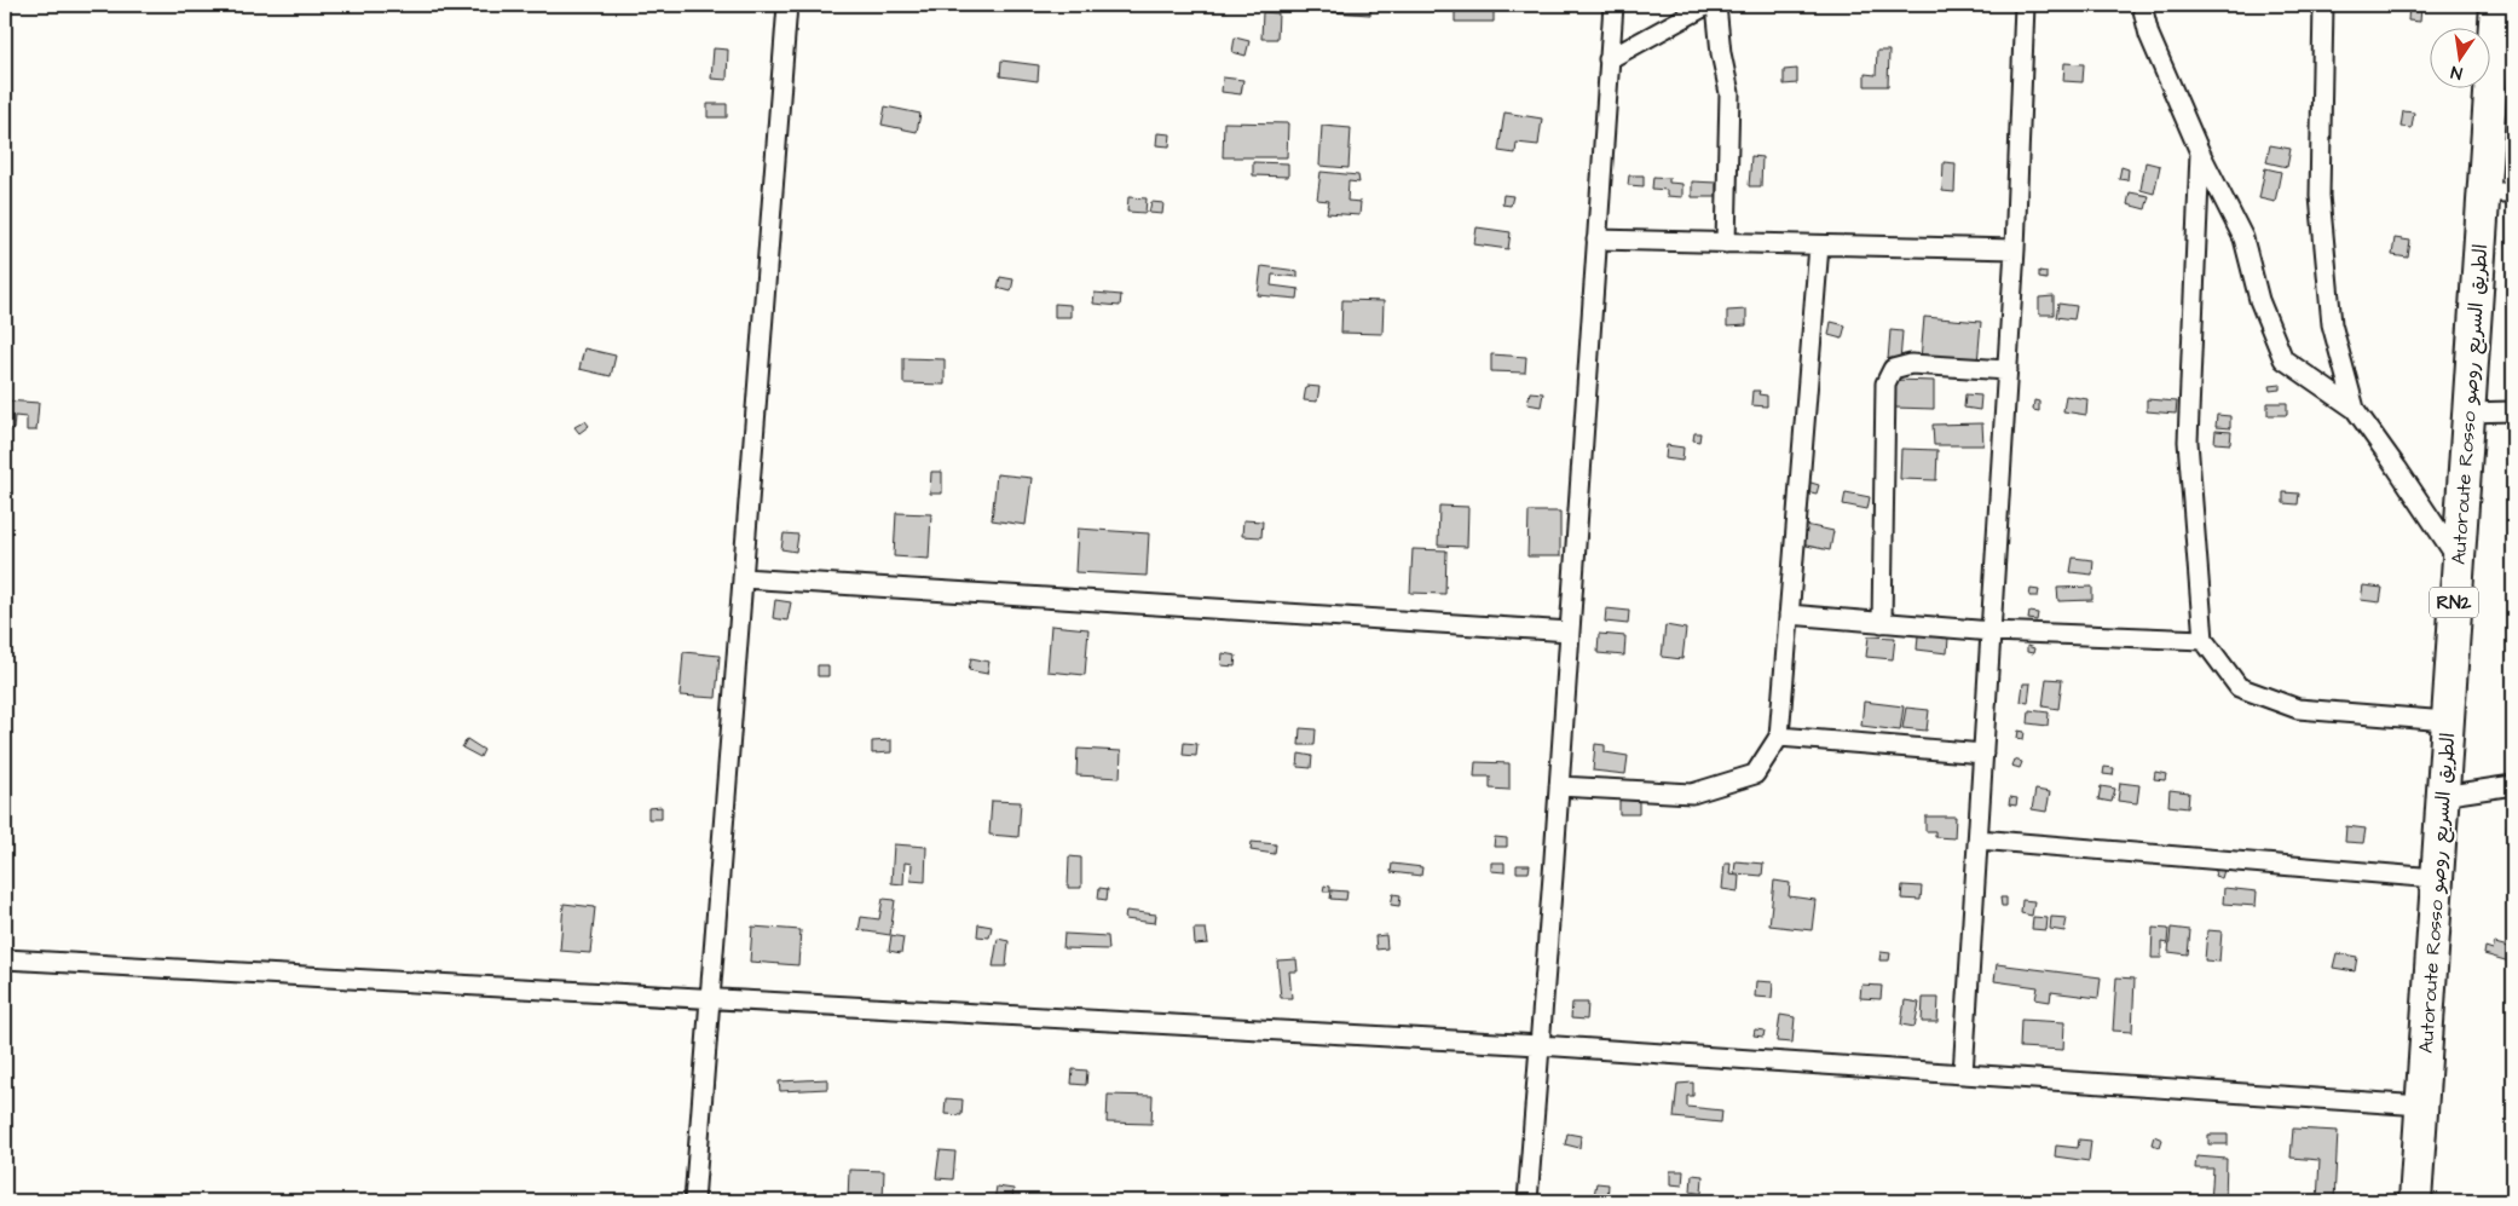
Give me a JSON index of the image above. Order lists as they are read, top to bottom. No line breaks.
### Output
{"streets":{"highway":["Autoroute Rosso الطريق السريع روصو","RN2"]},"north":"bottom"}
